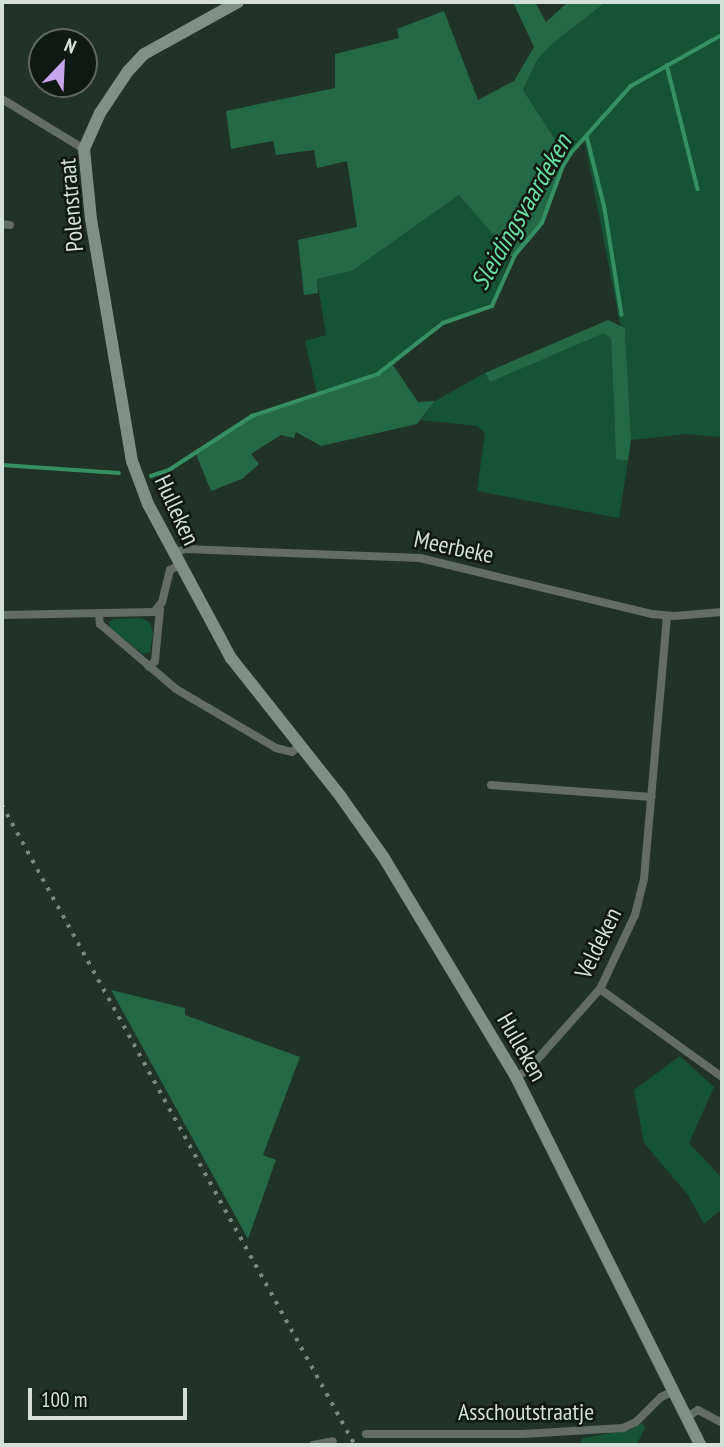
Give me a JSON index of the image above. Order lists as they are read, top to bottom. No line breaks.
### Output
{"streets":{"main road":["Polenstraat","Hulleken"],"street":["Meerbeke","Veldeken","Asschoutstraatje"]},"crossings":[["Polenstraat","Hulleken"],["Hulleken","Meerbeke"],["Hulleken","Veldeken"],["Hulleken","Asschoutstraatje"],["Meerbeke","Veldeken"]],"water":["Sleidingsvaardeken"],"scale_bar":"100 m","north":"top right"}
